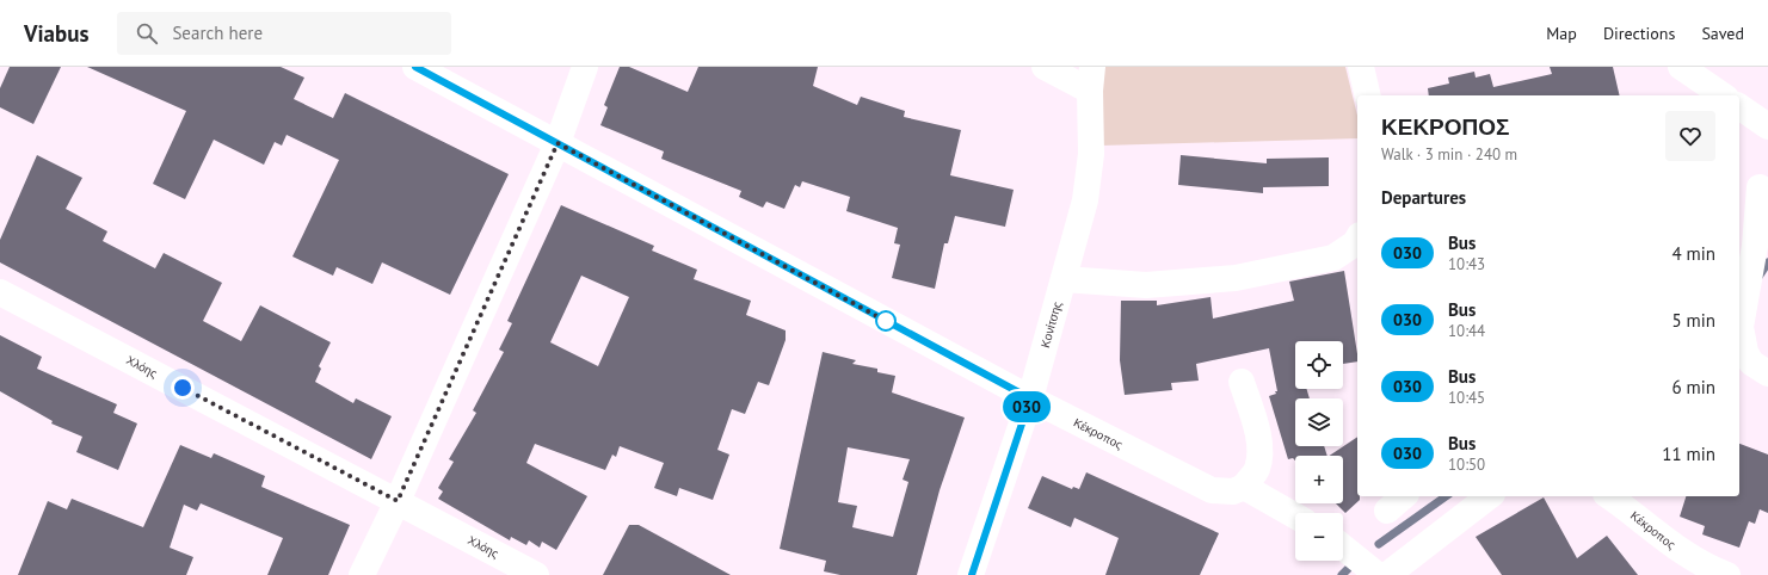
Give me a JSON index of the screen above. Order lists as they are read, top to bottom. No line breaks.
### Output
{"streets":{"street":["Κονίτσης","Χλόης","Κέκροπος"]},"crossings":[["Κονίτσης","Κέκροπος"]],"lines":["bus line 030"],"page":{"header":"Viabus","search":"Search here","nav":["Map","Directions","Saved"],"on_map":"030","heading":[["ΚΕΚΡΟΠΟΣ","Walk · 3 min · 240 m"],"Departures"],"list":[{"mark":"030","name":"Bus","note":"10:43","value":"4 min"},{"mark":"030","name":"Bus","note":"10:44","value":"5 min"},{"mark":"030","name":"Bus","note":"10:45","value":"6 min"},{"mark":"030","name":"Bus","note":"10:50","value":"11 min"}],"map_buttons":["+","−"]}}
